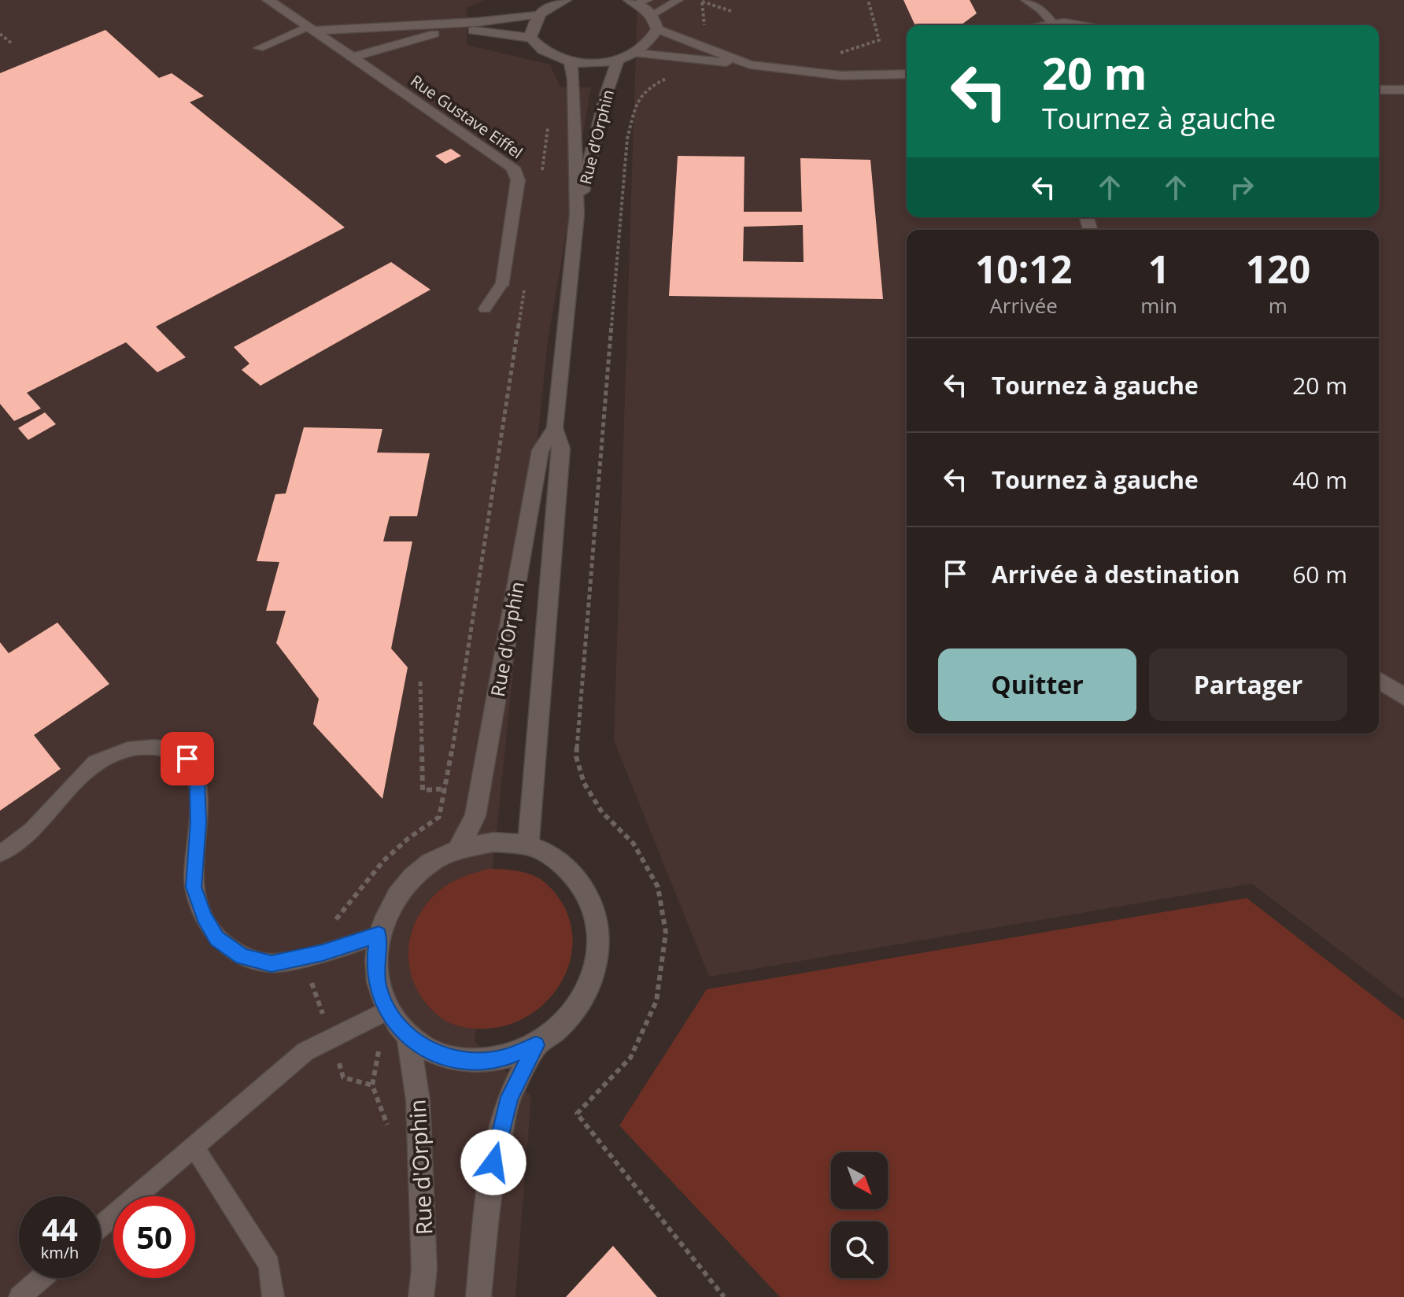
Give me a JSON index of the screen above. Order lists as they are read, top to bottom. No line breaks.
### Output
{"streets":{"main road":["Rue Gustave Eiffel","Rue d'Orphin"]},"north":"bottom right","page":{"turn":["20 m","Tournez à gauche"],"eta":["10:12","Arrivée","1","min","120","m"],"list":[{"name":"Tournez à gauche","value":"20 m"},{"name":"Tournez à gauche","value":"40 m"},{"name":"Arrivée à destination","value":"60 m"}],"buttons":["Quitter","Partager"],"speed":"44 km/h","limit":"50"}}
